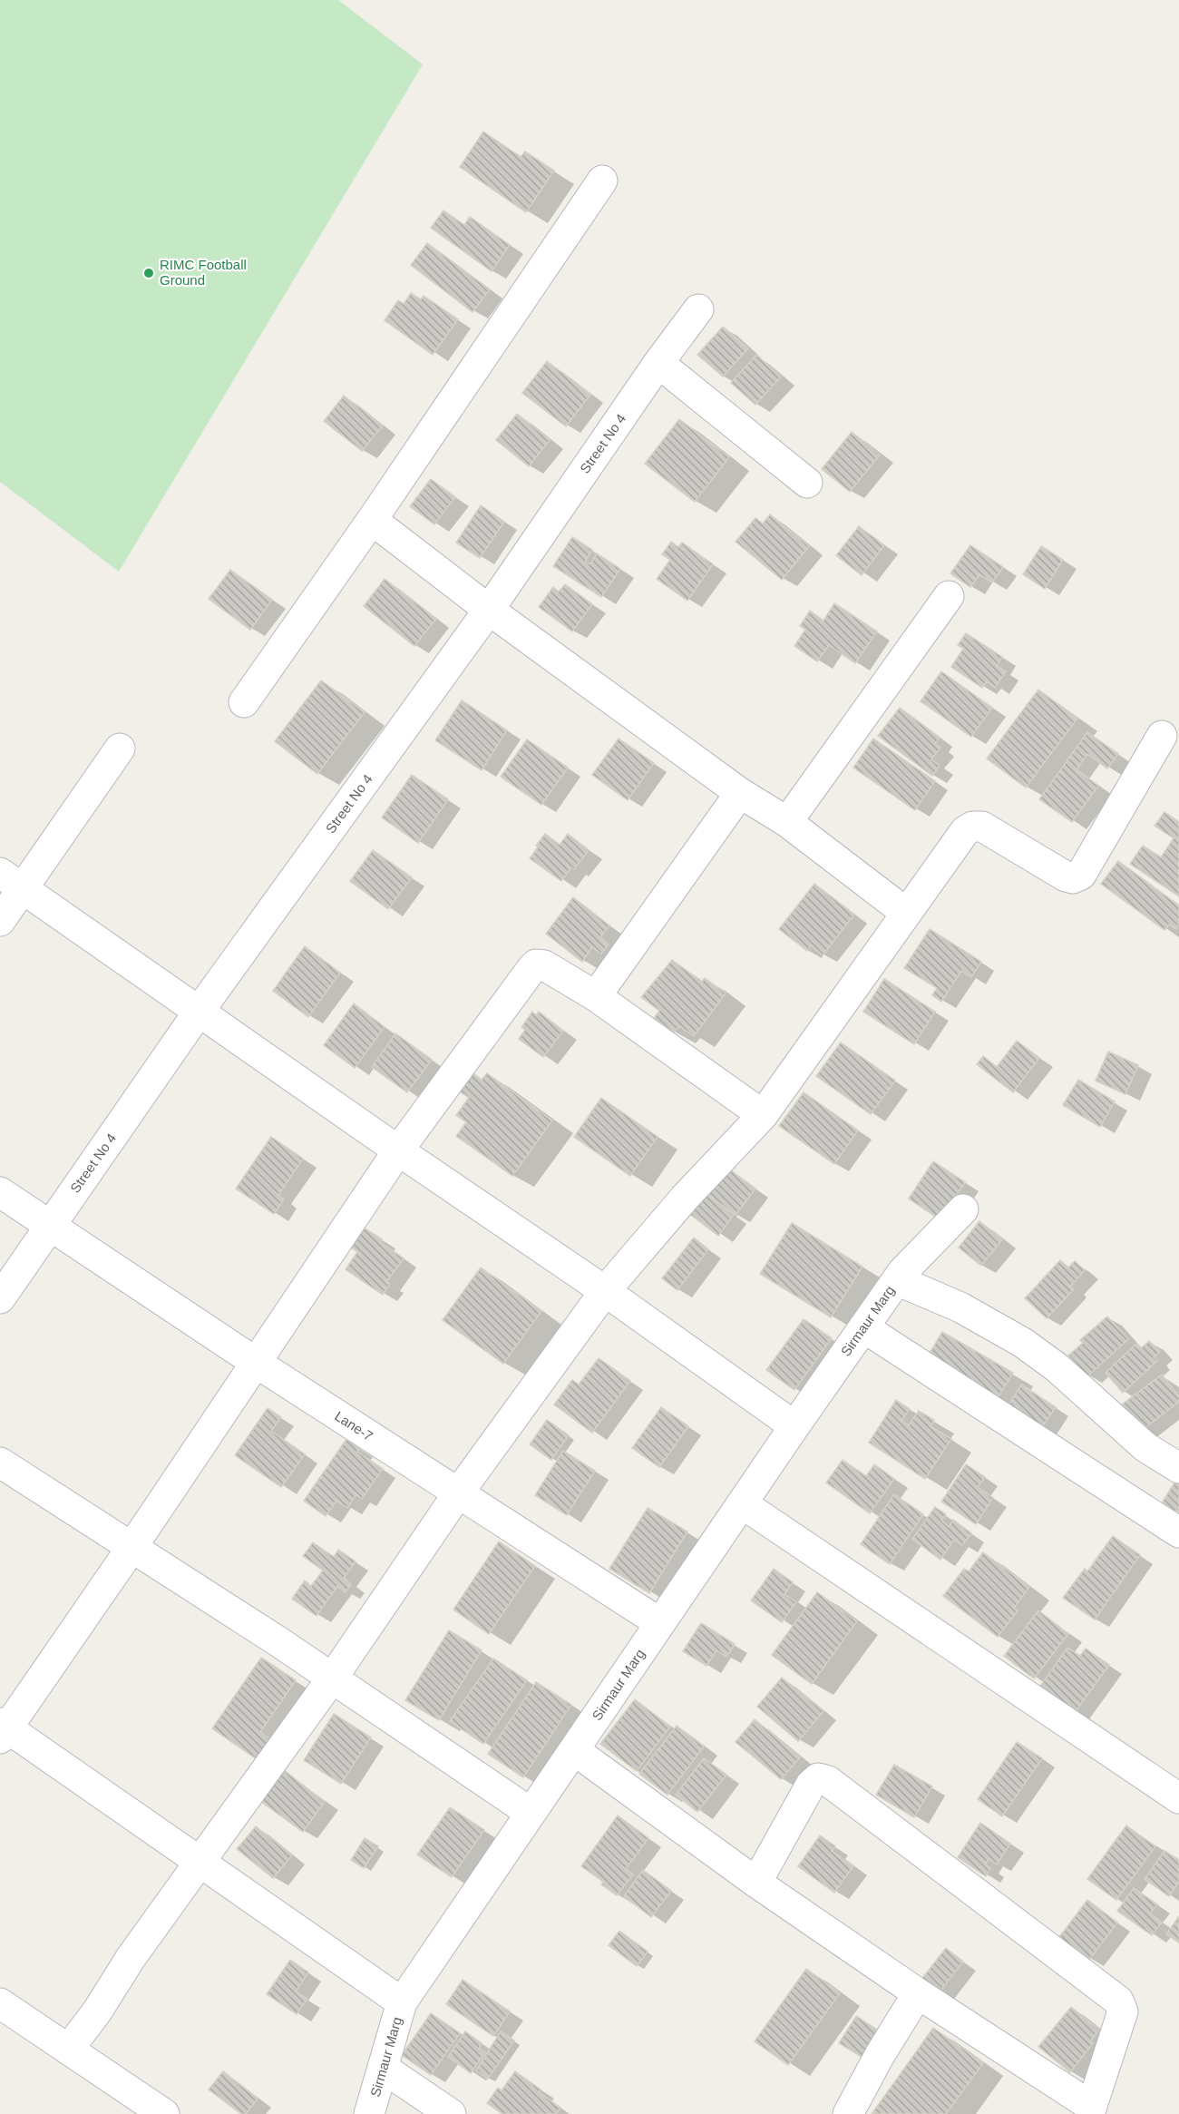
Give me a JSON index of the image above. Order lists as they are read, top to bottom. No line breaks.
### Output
{"streets":{"street":["Street No 4","Sirmaur Marg","Lane-7"]},"crossings":[["Street No 4","Lane-7"],["Sirmaur Marg","Lane-7"]],"places":["RIMC Football Ground"]}
